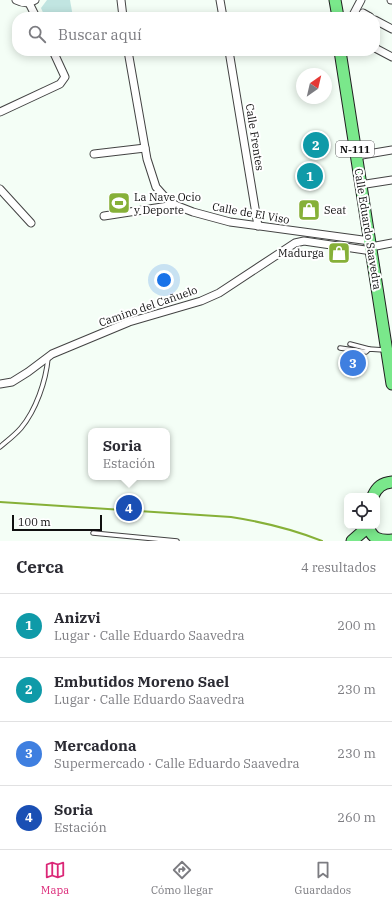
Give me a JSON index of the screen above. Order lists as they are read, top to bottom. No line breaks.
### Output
{"streets":{"main road":["N-111","Calle Eduardo Saavedra"],"street":["Calle Frentes","Calle de El Viso","Camino del Cañuelo"]},"crossings":[["Calle Frentes","Calle de El Viso"],["Calle de El Viso","Calle Eduardo Saavedra"],["Calle de El Viso","Camino del Cañuelo"],["Calle Eduardo Saavedra","Camino del Cañuelo"]],"places":{"sports":["La Nave Ocio y Deporte"],"shop":["Seat","Madurga"]},"scale_bar":"100 m","north":"top right","page":{"search":"Buscar aquí","pins":["2","1","3","4"],"popup":["Soria","Estación"],"scale":"100 m","heading":["Cerca","4 resultados"],"list":[{"mark":"1","name":"Anizvi","note":"Lugar · Calle Eduardo Saavedra","value":"200 m"},{"mark":"2","name":"Embutidos Moreno Sael","note":"Lugar · Calle Eduardo Saavedra","value":"230 m"},{"mark":"3","name":"Mercadona","note":"Supermercado · Calle Eduardo Saavedra","value":"230 m"},{"mark":"4","name":"Soria","note":"Estación","value":"260 m"}],"nav":["Mapa","Cómo llegar","Guardados"]}}
